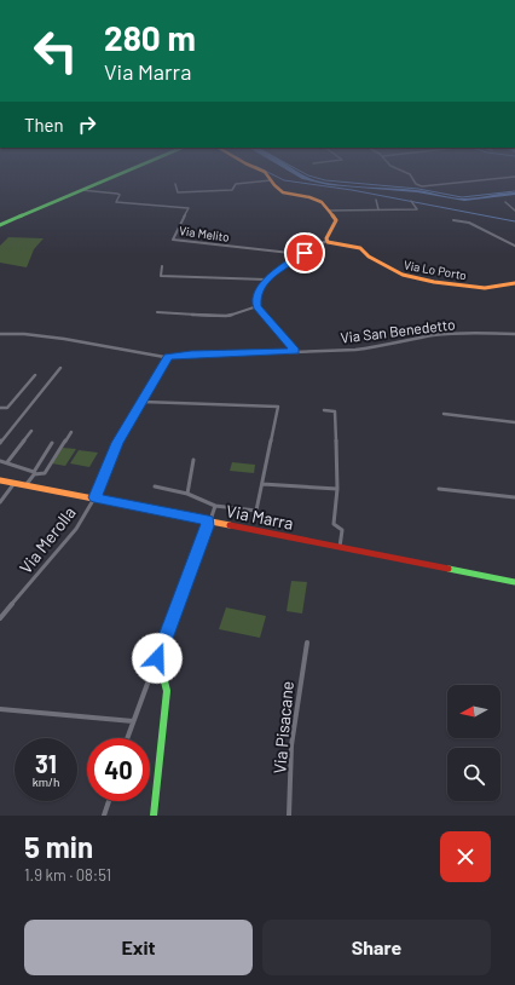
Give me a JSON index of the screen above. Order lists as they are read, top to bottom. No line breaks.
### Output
{"streets":{"street":["Via Melito","Via Lo Porto","Via San Benedetto","Via Marra","Via Merolla","Via Pisacane"]},"crossings":[["Via San Benedetto","Via Merolla"],["Via Marra","Via Merolla"]],"north":"left","page":{"turn":["280 m","Via Marra"],"then":"Then","speed":"31 km/h","limit":"40","heading":["5 min","1.9 km · 08:51"],"buttons":["Exit","Share"]}}
